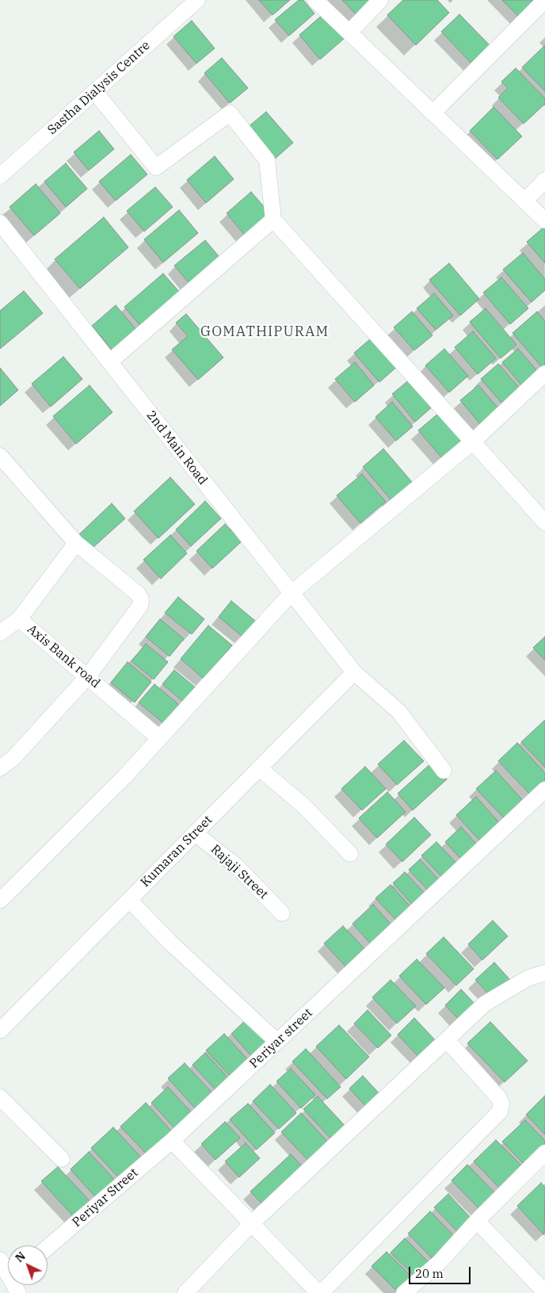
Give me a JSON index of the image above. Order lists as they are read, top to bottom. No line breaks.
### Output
{"streets":{"street":["Sastha Dialysis Centre","2nd Main Road","Axis Bank road","Kumaran Street","Rajaji Street","Periyar street","Periyar Street"]},"crossings":[["2nd Main Road","Kumaran Street"],["Kumaran Street","Rajaji Street"],["Periyar street","Periyar Street"]],"districts":["GOMATHIPURAM"],"scale_bar":"20 m","north":"top left"}
